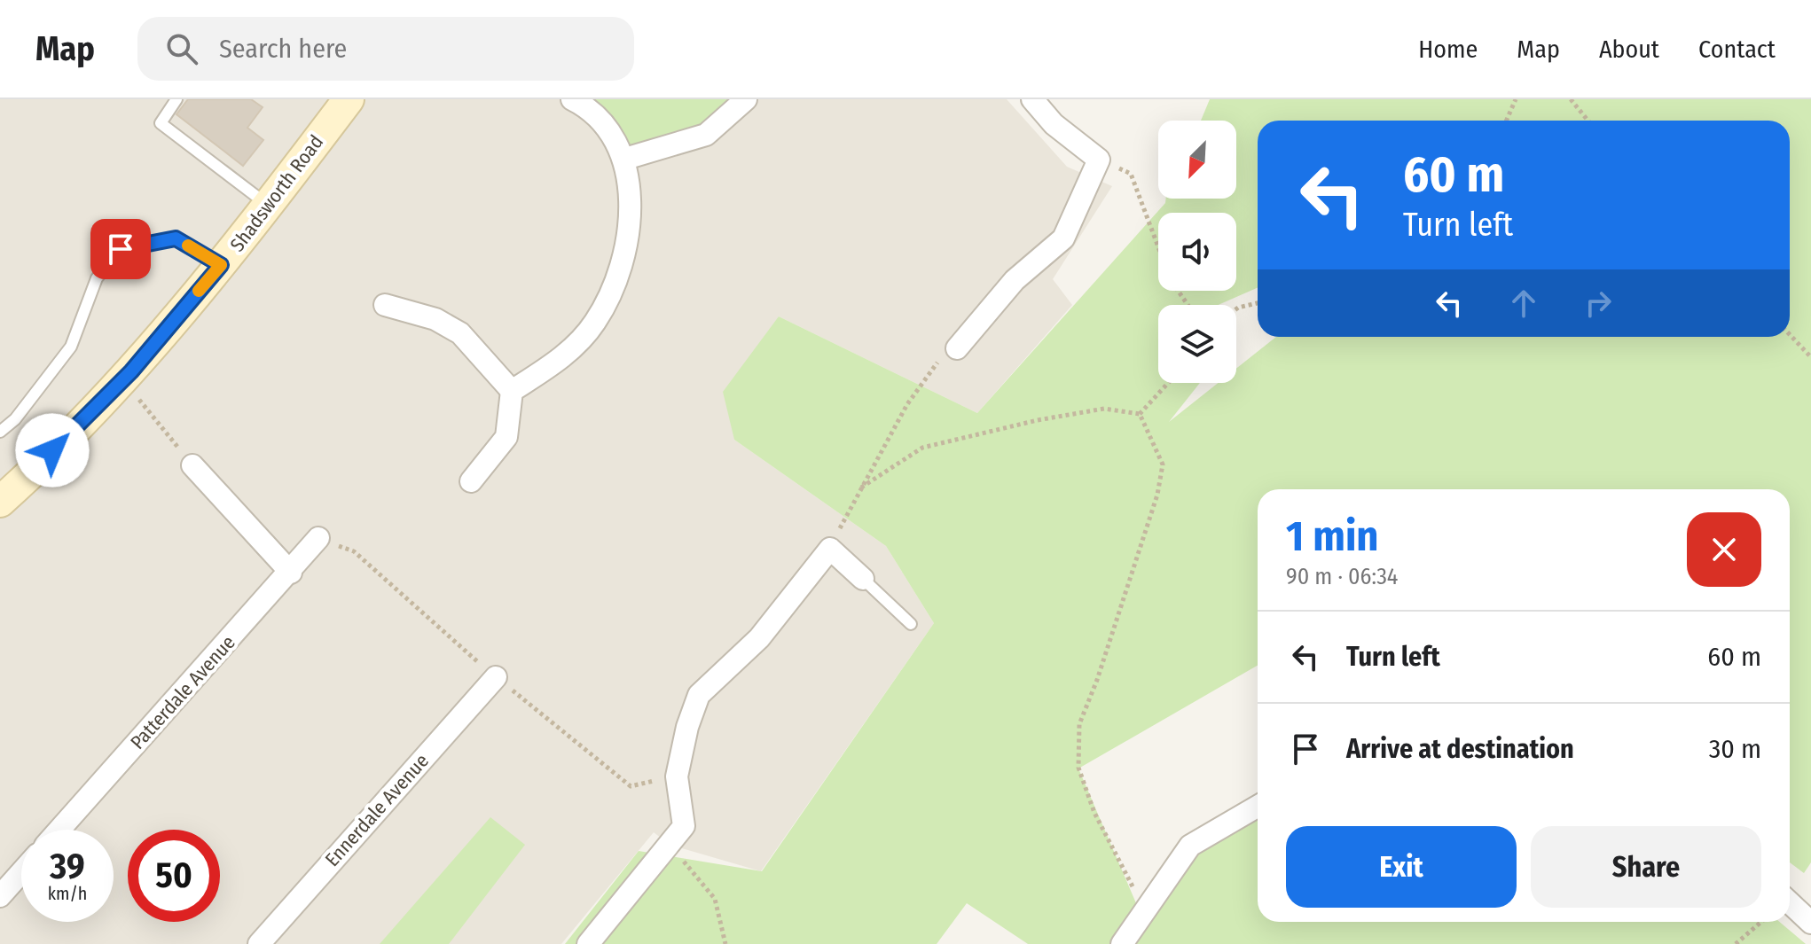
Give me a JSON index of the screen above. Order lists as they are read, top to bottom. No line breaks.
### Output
{"streets":{"main road":["Shadsworth Road"],"street":["Patterdale Avenue","Ennerdale Avenue"]},"north":"bottom left","page":{"header":"Map","search":"Search here","nav":["Home","Map","About","Contact"],"turn":["60 m","Turn left"],"heading":["1 min","90 m · 06:34"],"list":[{"name":"Turn left","value":"60 m"},{"name":"Arrive at destination","value":"30 m"}],"buttons":["Exit","Share"],"speed":"39 km/h","limit":"50"}}
